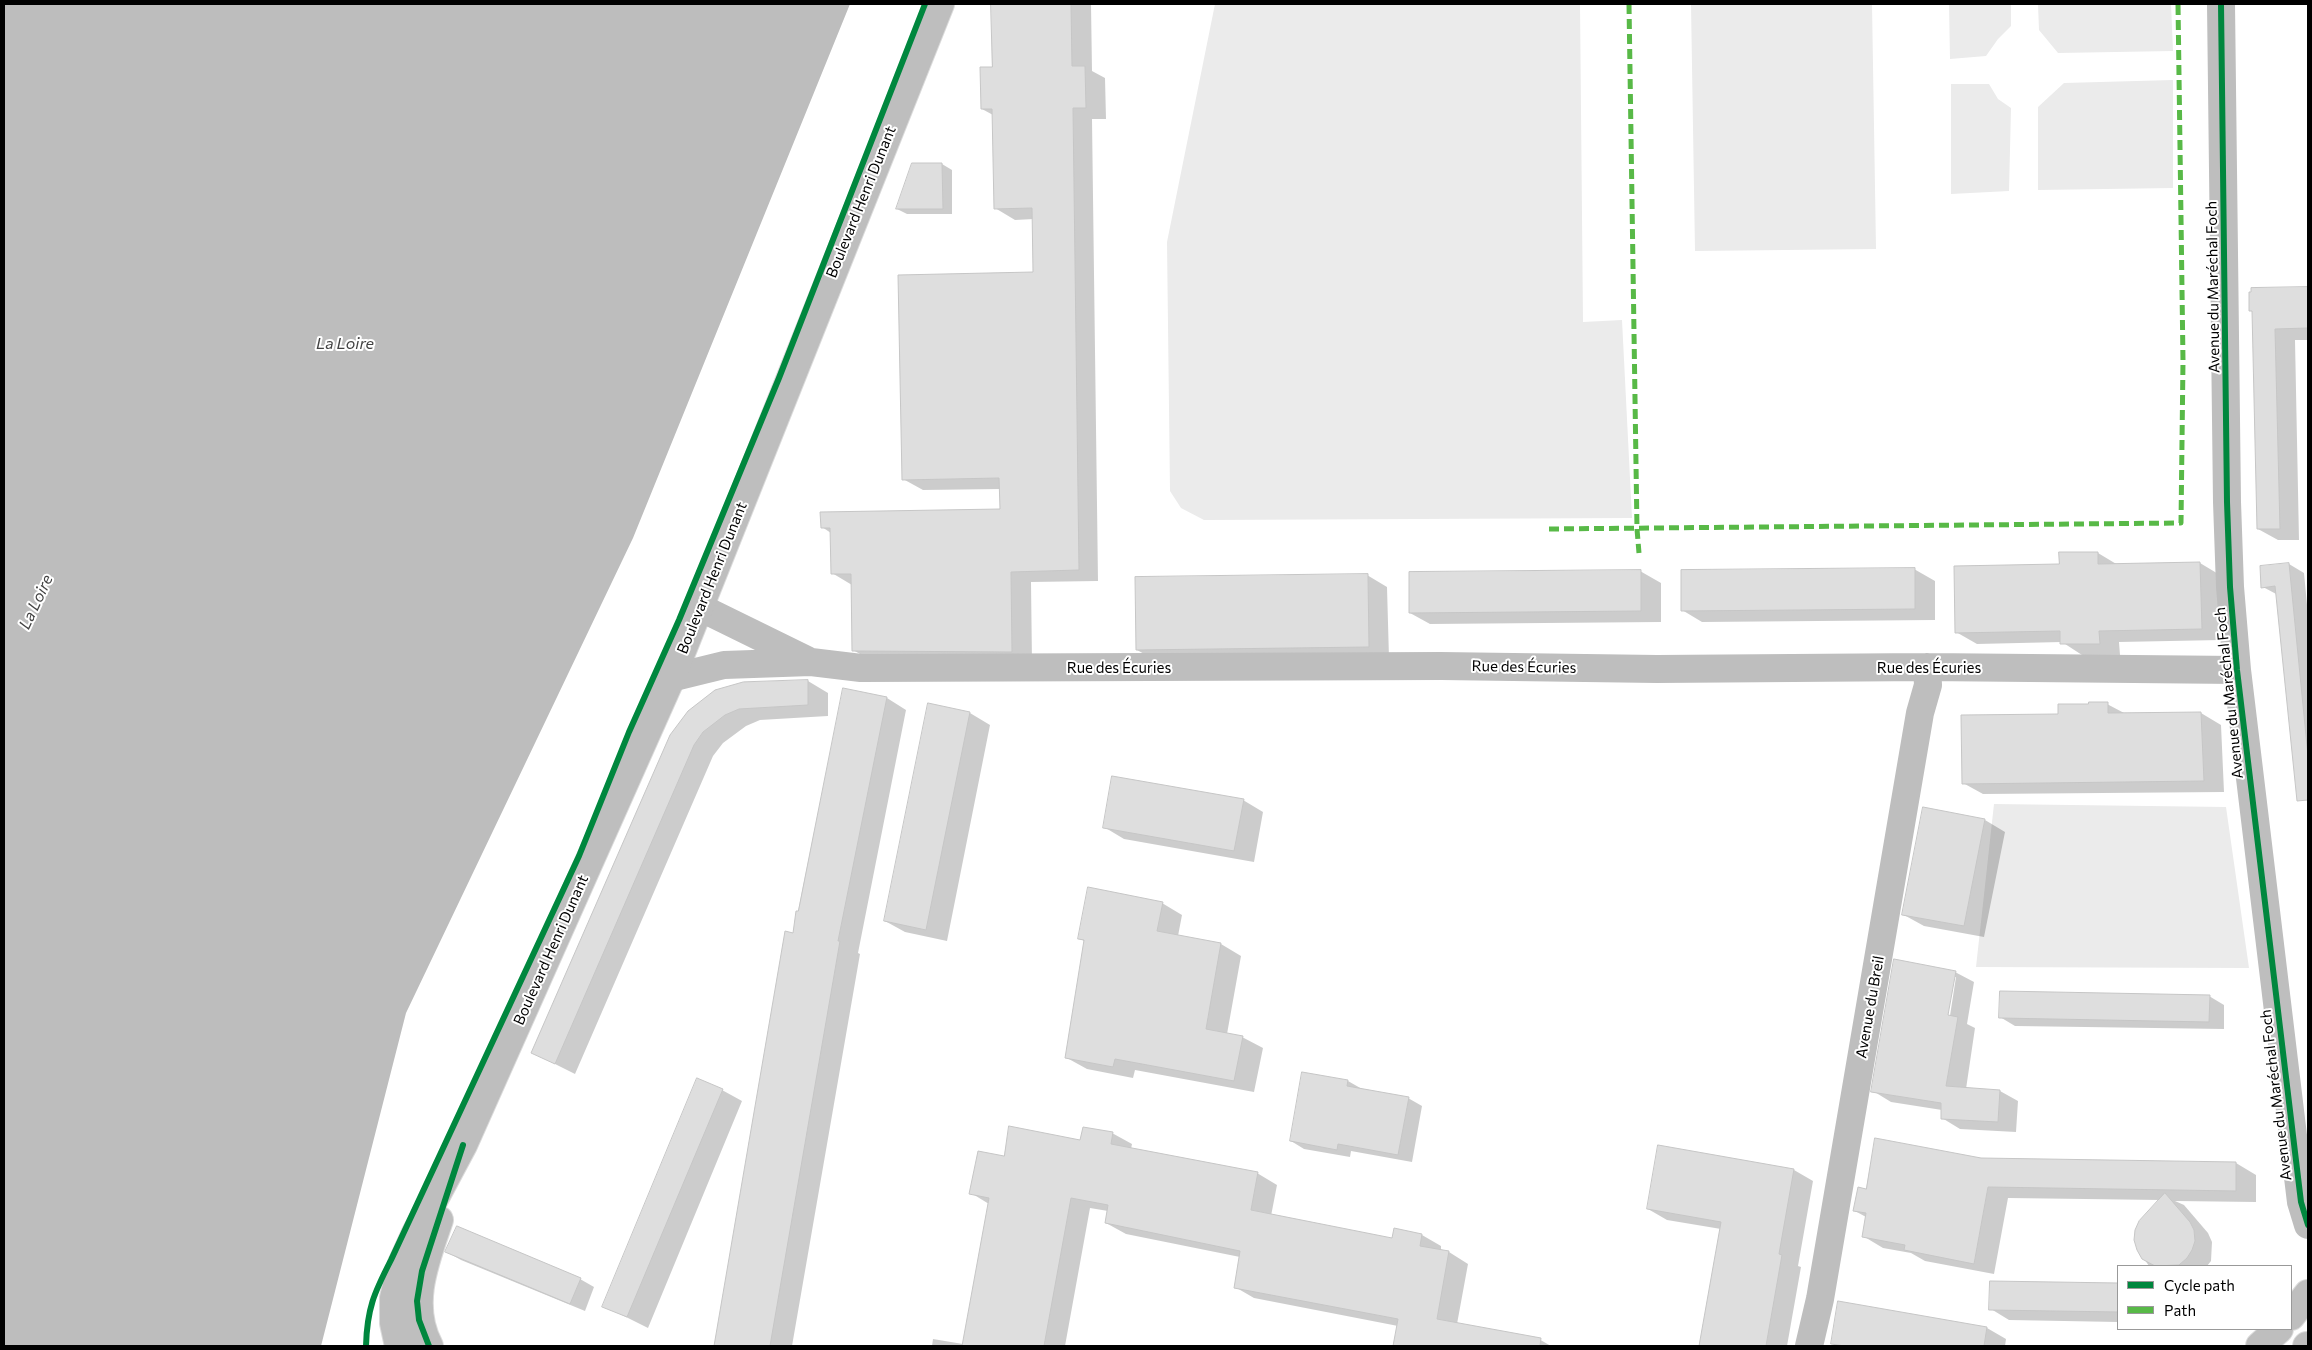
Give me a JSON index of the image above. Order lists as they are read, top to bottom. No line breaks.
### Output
{"streets":{"street":["Boulevard Henri Dunant","Avenue du Maréchal Foch","Rue des Écuries","Avenue du Breil"]},"crossings":[["Boulevard Henri Dunant","Rue des Écuries"],["Avenue du Maréchal Foch","Rue des Écuries"],["Rue des Écuries","Avenue du Breil"]],"water":["La Loire"],"legend":["Cycle path","Path"]}
